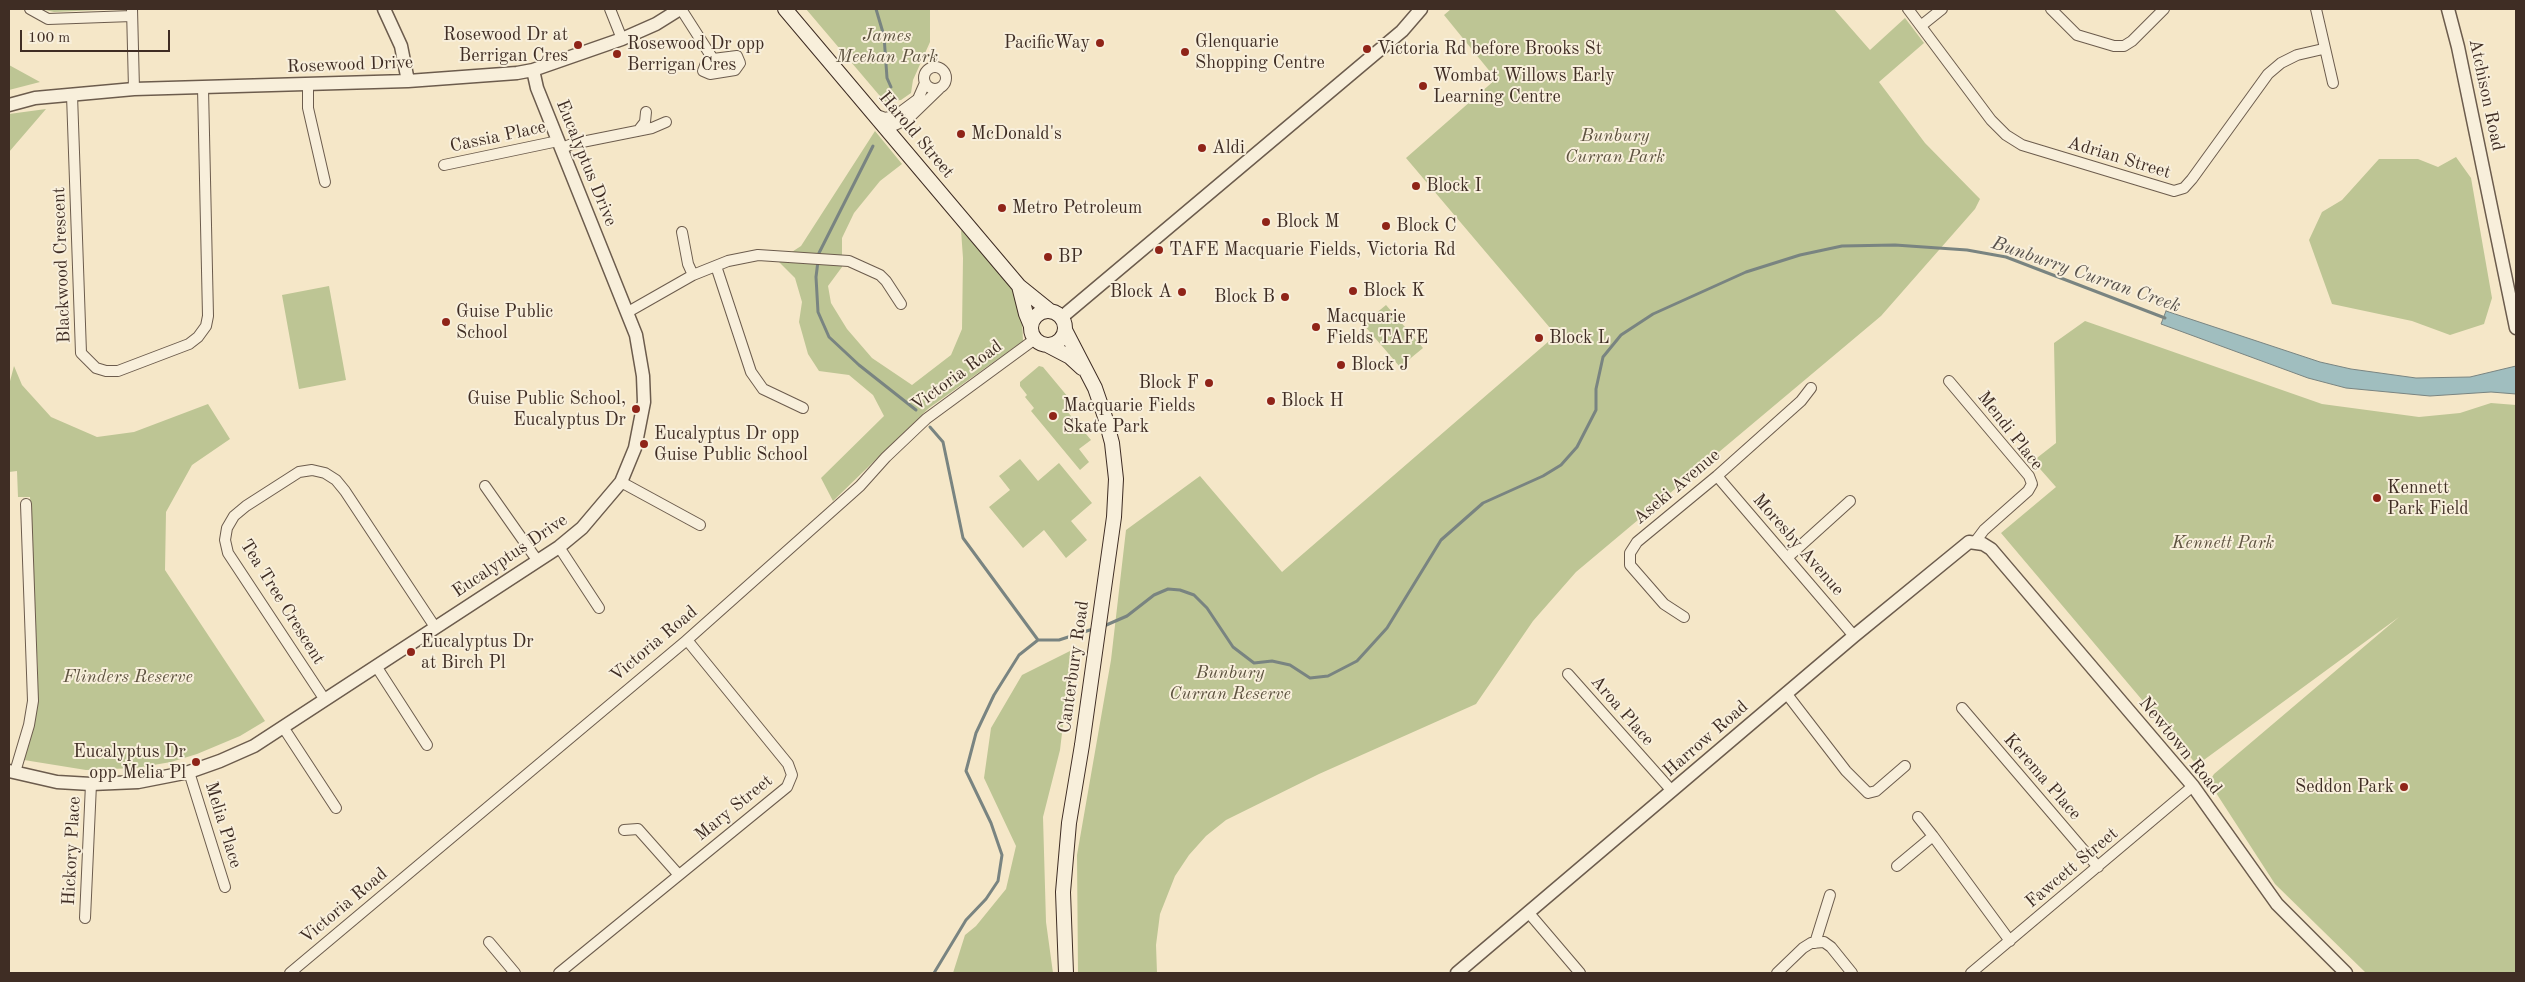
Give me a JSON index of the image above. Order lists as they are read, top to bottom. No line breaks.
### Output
{"streets":{"main road":["Harold Street","Canterbury Road"],"street":["Rosewood Drive","Atchison Road","Cassia Place","Adrian Street","Eucalyptus Drive","Blackwood Crescent","Victoria Road","Mendi Place","Aseki Avenue","Moresby Avenue","Tea Tree Crescent","Aroa Place","Harrow Road","Newtown Road","Kerema Place","Mary Street","Melia Place","Hickory Place","Fawcett Street"]},"crossings":[["Rosewood Drive","Eucalyptus Drive"],["Rosewood Drive","Blackwood Crescent"],["Harold Street","Victoria Road"],["Harold Street","Canterbury Road"],["Cassia Place","Eucalyptus Drive"],["Eucalyptus Drive","Tea Tree Crescent"],["Eucalyptus Drive","Melia Place"],["Eucalyptus Drive","Hickory Place"],["Victoria Road","Canterbury Road"],["Victoria Road","Mary Street"],["Mendi Place","Harrow Road"],["Mendi Place","Newtown Road"],["Aseki Avenue","Moresby Avenue"],["Moresby Avenue","Harrow Road"],["Aroa Place","Harrow Road"],["Harrow Road","Newtown Road"],["Newtown Road","Fawcett Street"],["Kerema Place","Fawcett Street"]],"water":["Bunburry Curran Creek"],"parks":["James Meehan Park","Bunbury Curran Park","Kennett Park","Bunbury Curran Reserve","Flinders Reserve"],"places":["PacificWay","Rosewood Dr at Berrigan Cres","Victoria Rd before Brooks St","Glenquarie Shopping Centre","Rosewood Dr opp Berrigan Cres","Wombat Willows Early Learning Centre","McDonald's","Aldi","Block I","Metro Petroleum","Block M","Block C","TAFE Macquarie Fields, Victoria Rd","BP","Block K","Block A","Block B","Guise Public School","Macquarie Fields TAFE","Block L","Block J","Block F","Block H","Guise Public School, Eucalyptus Dr","Macquarie Fields Skate Park","Eucalyptus Dr opp Guise Public School","Kennett Park Field","Eucalyptus Dr at Birch Pl","Eucalyptus Dr opp Melia Pl","Seddon Park"],"scale_bar":"100 m"}
